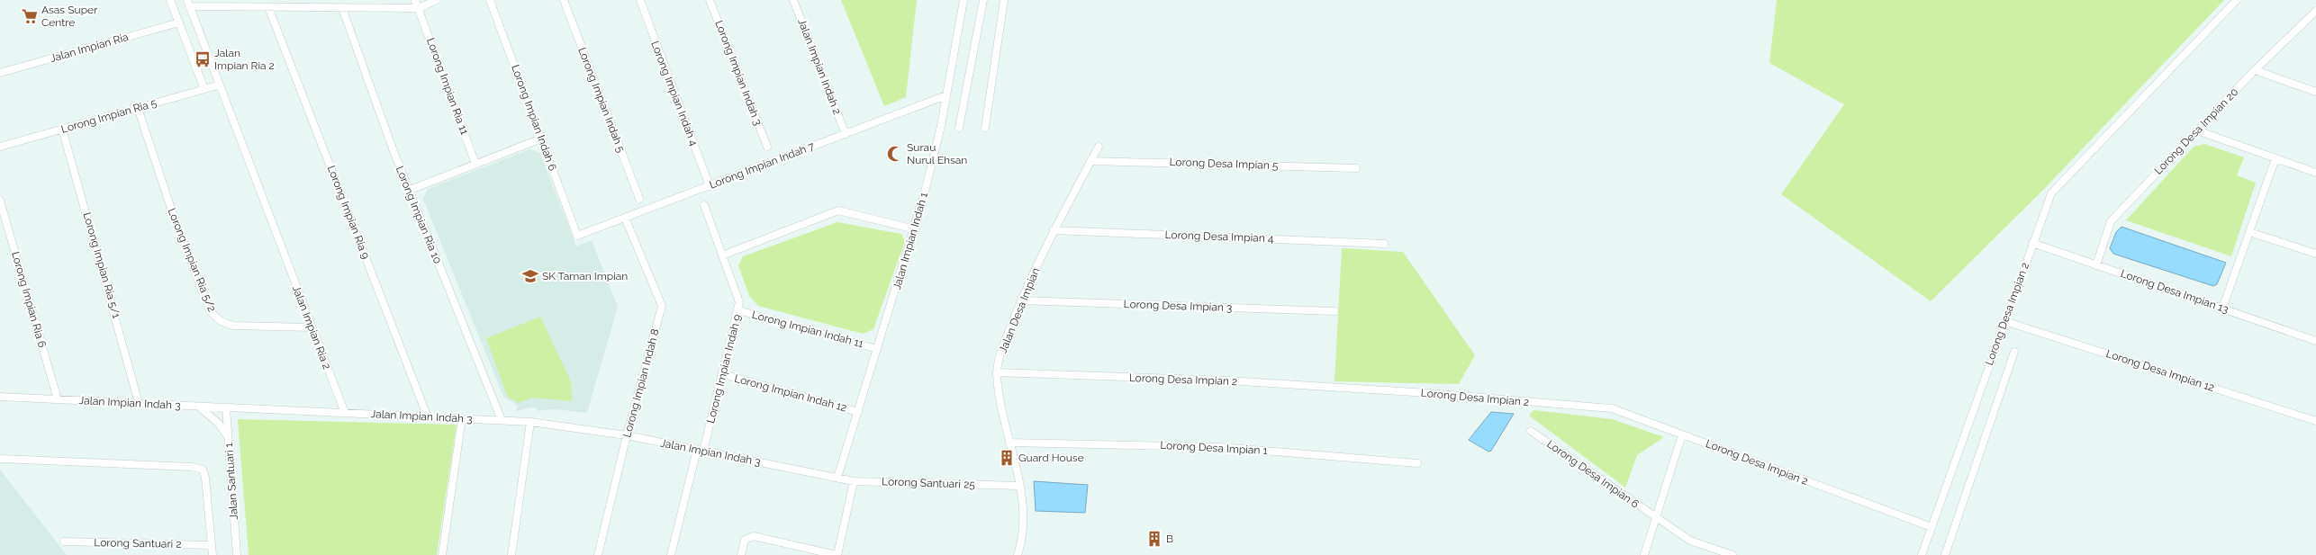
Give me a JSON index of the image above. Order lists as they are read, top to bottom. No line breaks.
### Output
{"streets":{"street":["Jalan Impian Ria","Jalan Impian Indah 2","Lorong Impian Indah 3","Lorong Impian Ria 11","Lorong Impian Indah 4","Lorong Impian Indah 5","Lorong Impian Ria 5","Lorong Impian Indah 6","Lorong Desa Impian 20","Lorong Desa Impian 5","Lorong Impian Indah 7","Lorong Impian Ria 9","Lorong Impian Ria 10","Lorong Desa Impian 4","Jalan Impian Indah 1","Lorong Impian Ria 5/2","Lorong Impian Ria 5/1","Lorong Desa Impian 13","Lorong Impian Ria 6","Lorong Desa Impian 3","Jalan Desa Impian","Lorong Desa Impian 2","Jalan Impian Ria 2","Lorong Impian Indah 11","Lorong Impian Indah 9","Lorong Desa Impian 12","Lorong Impian Indah 8","Lorong Impian Indah 12","Jalan Impian Indah 3","Lorong Desa Impian 1","Lorong Desa Impian 6","Jalan Santuari 1","Lorong Santuari 25","Lorong Santuari 2"]},"crossings":[["Jalan Impian Indah 2","Lorong Impian Indah 7"],["Lorong Impian Indah 4","Lorong Impian Indah 7"],["Lorong Impian Ria 5","Lorong Impian Ria 5/2"],["Lorong Impian Ria 5","Lorong Impian Ria 5/1"],["Lorong Impian Ria 5","Jalan Impian Ria 2"],["Lorong Impian Indah 6","Lorong Impian Indah 7"],["Lorong Desa Impian 20","Lorong Desa Impian 13"],["Lorong Desa Impian 5","Jalan Desa Impian"],["Lorong Impian Indah 7","Jalan Impian Indah 1"],["Lorong Impian Indah 7","Lorong Impian Indah 8"],["Lorong Impian Ria 9","Jalan Impian Indah 3"],["Lorong Impian Ria 10","Jalan Impian Indah 3"],["Lorong Desa Impian 4","Jalan Desa Impian"],["Jalan Impian Indah 1","Lorong Impian Indah 11"],["Jalan Impian Indah 1","Lorong Impian Indah 12"],["Jalan Impian Indah 1","Jalan Impian Indah 3"],["Jalan Impian Indah 1","Lorong Santuari 25"],["Lorong Impian Ria 5/2","Jalan Impian Ria 2"],["Lorong Impian Ria 5/1","Jalan Impian Indah 3"],["Lorong Desa Impian 13","Lorong Desa Impian 2"],["Lorong Impian Ria 6","Jalan Impian Indah 3"],["Lorong Desa Impian 3","Jalan Desa Impian"],["Jalan Desa Impian","Lorong Desa Impian 2"],["Jalan Desa Impian","Lorong Desa Impian 1"],["Jalan Desa Impian","Lorong Santuari 25"],["Lorong Desa Impian 2","Lorong Desa Impian 12"],["Jalan Impian Ria 2","Jalan Impian Indah 3"],["Lorong Impian Indah 11","Lorong Impian Indah 9"],["Lorong Impian Indah 9","Lorong Impian Indah 12"],["Lorong Impian Indah 9","Jalan Impian Indah 3"],["Lorong Impian Indah 8","Jalan Impian Indah 3"],["Jalan Impian Indah 3","Jalan Santuari 1"],["Jalan Impian Indah 3","Lorong Santuari 25"]],"places":{"supermarket":["Asas Super Centre"],"bus stop":["Jalan Impian Ria 2"],"mosque":["Surau Nurul Ehsan"],"school or university":["SK Taman Impian"],"building":["Guard House","B"]}}
